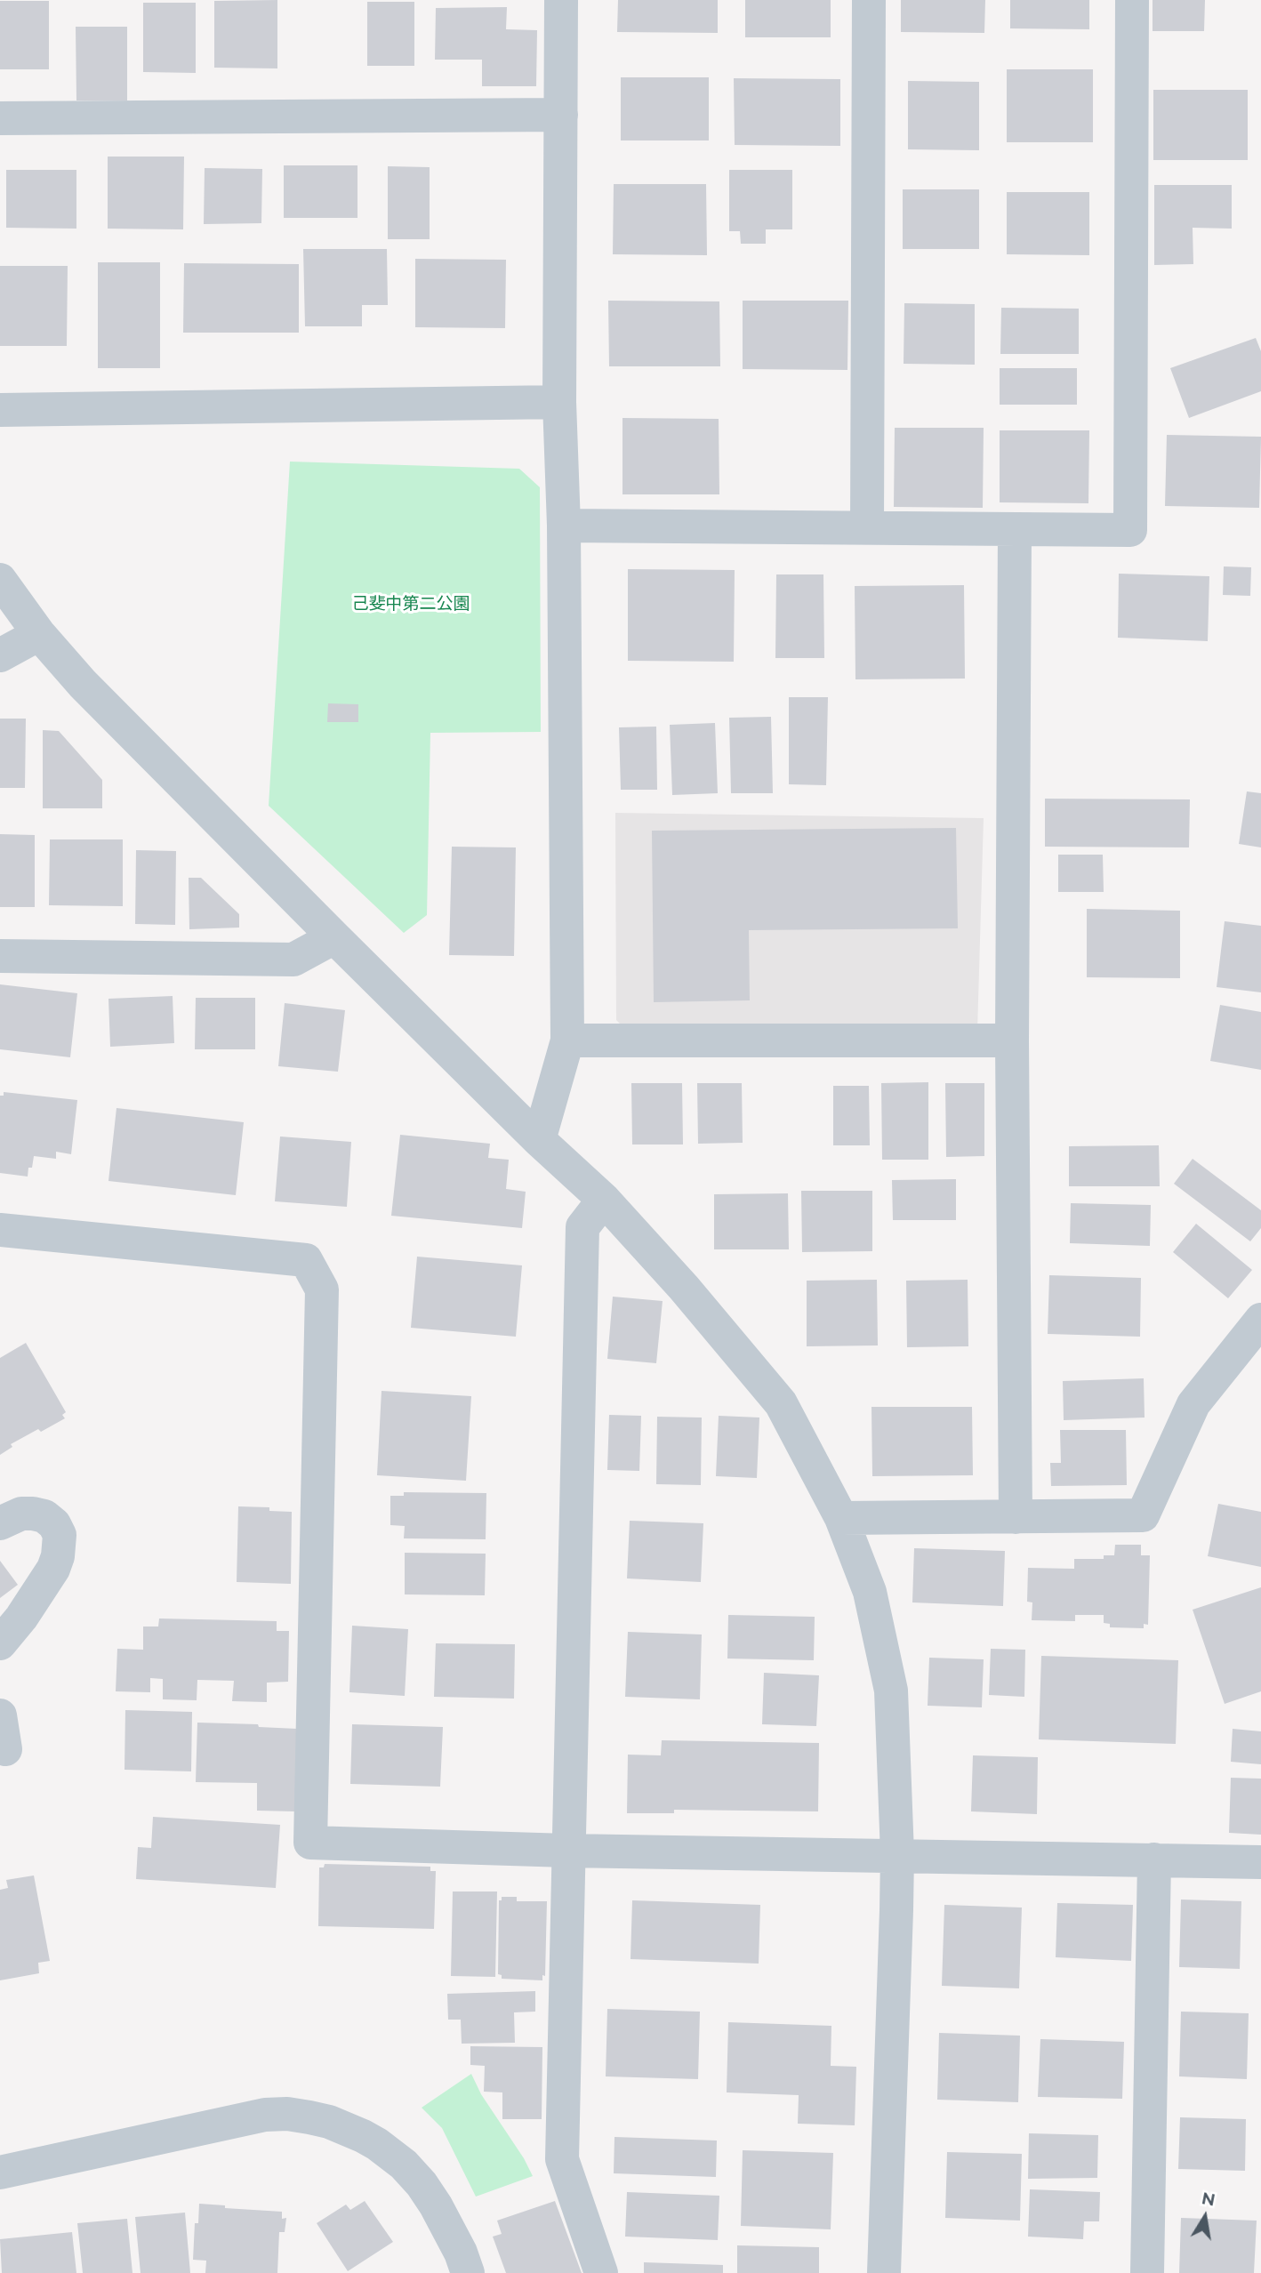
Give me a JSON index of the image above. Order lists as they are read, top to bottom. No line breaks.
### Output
{"parks":["己斐中第二公園"],"north":"top"}
